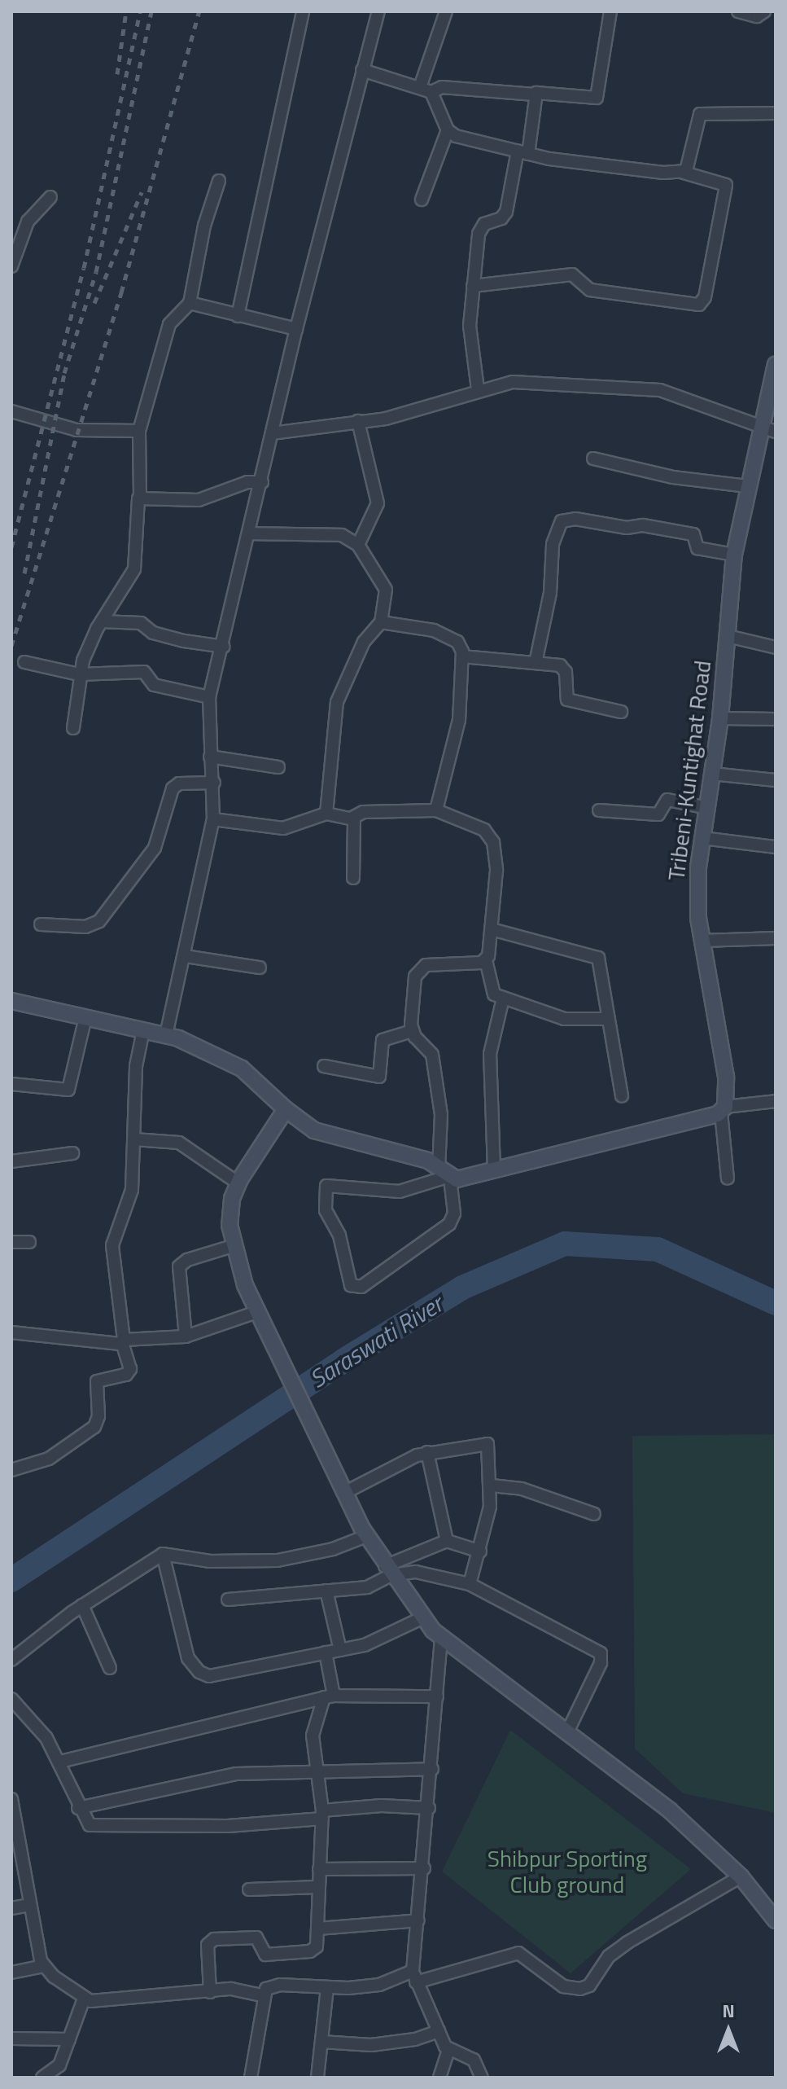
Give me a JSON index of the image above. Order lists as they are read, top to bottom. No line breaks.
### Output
{"streets":{"main road":["Tribeni-Kuntighat Road"]},"water":["Saraswati River"],"parks":["Shibpur Sporting Club ground"],"north":"top"}
